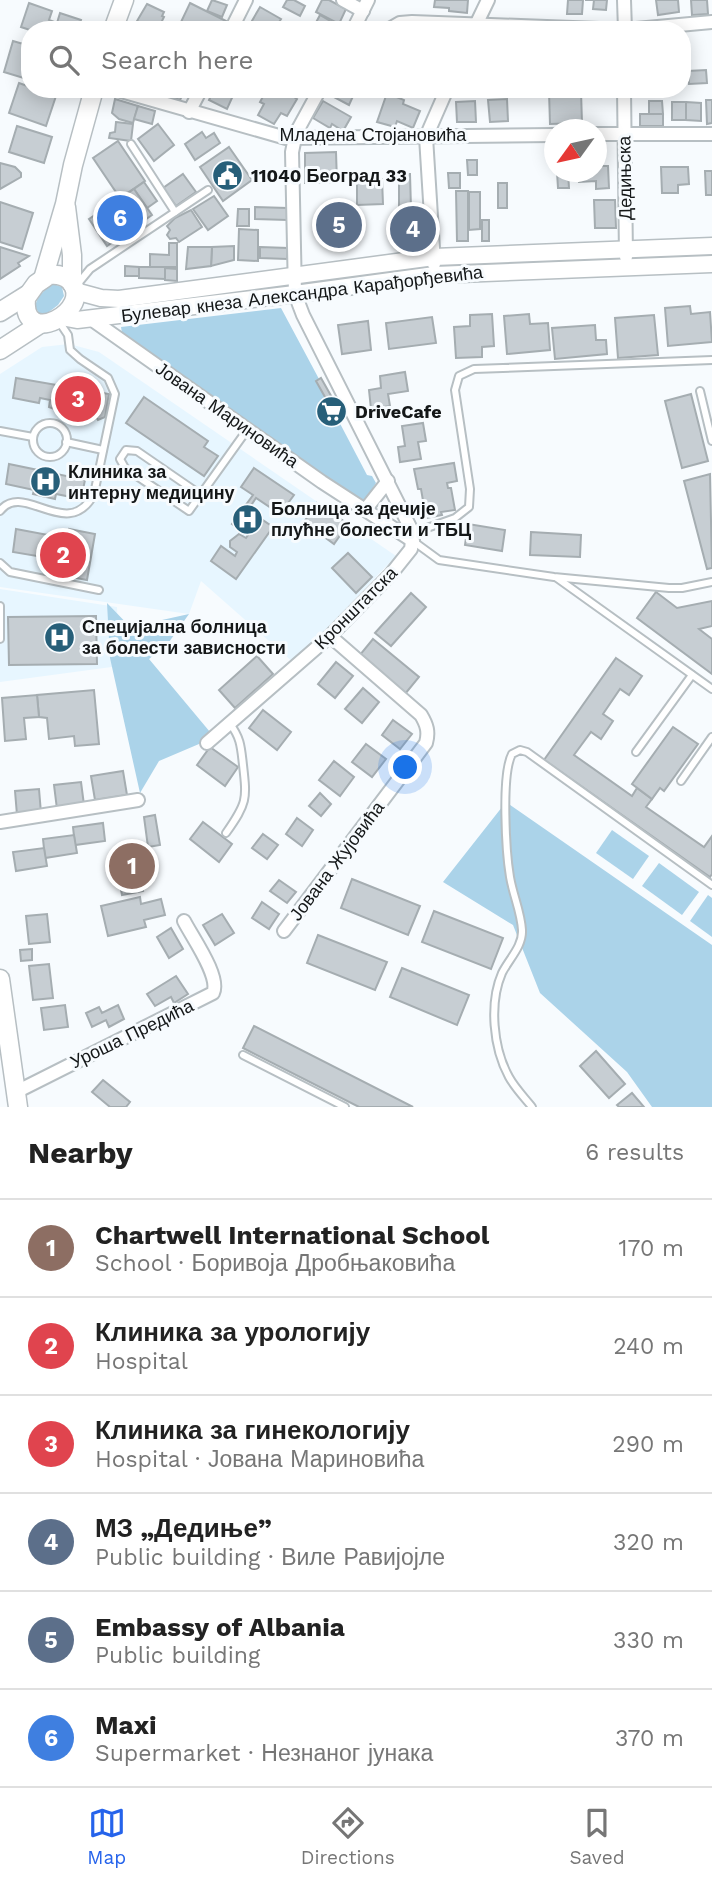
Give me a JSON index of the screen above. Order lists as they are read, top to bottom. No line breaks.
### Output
{"streets":{"street":["Младена Стојановића","Дедињска","Булевар кнеза Александра Карађорђевића","Јована Мариновића","Кронштатска","Јована Жујовића","Уроша Предића"]},"crossings":[["Дедињска","Булевар кнеза Александра Карађорђевића"],["Булевар кнеза Александра Карађорђевића","Јована Мариновића"],["Јована Мариновића","Кронштатска"],["Кронштатска","Јована Жујовића"]],"places":{"public building":["11040 Београд 33"],"supermarket":["DriveCafe"],"hospital":["Клиника за интерну медицину","Болница за дечије плућне болести и ТБЦ","Специјална болница за болести зависности"]},"north":"bottom left","page":{"search":"Search here","pins":["6","5","4","3","2","1"],"heading":["Nearby","6 results"],"list":[{"mark":"1","name":"Chartwell International School","note":"School · Боривоја Дробњаковића","value":"170 m"},{"mark":"2","name":"Клиника за урологију","note":"Hospital","value":"240 m"},{"mark":"3","name":"Клиника за гинекологију","note":"Hospital · Јована Мариновића","value":"290 m"},{"mark":"4","name":"МЗ „Дедиње”","note":"Public building · Виле Равијојле","value":"320 m"},{"mark":"5","name":"Embassy of Albania","note":"Public building","value":"330 m"},{"mark":"6","name":"Maxi","note":"Supermarket · Незнаног јунака","value":"370 m"}],"nav":["Map","Directions","Saved"]}}
